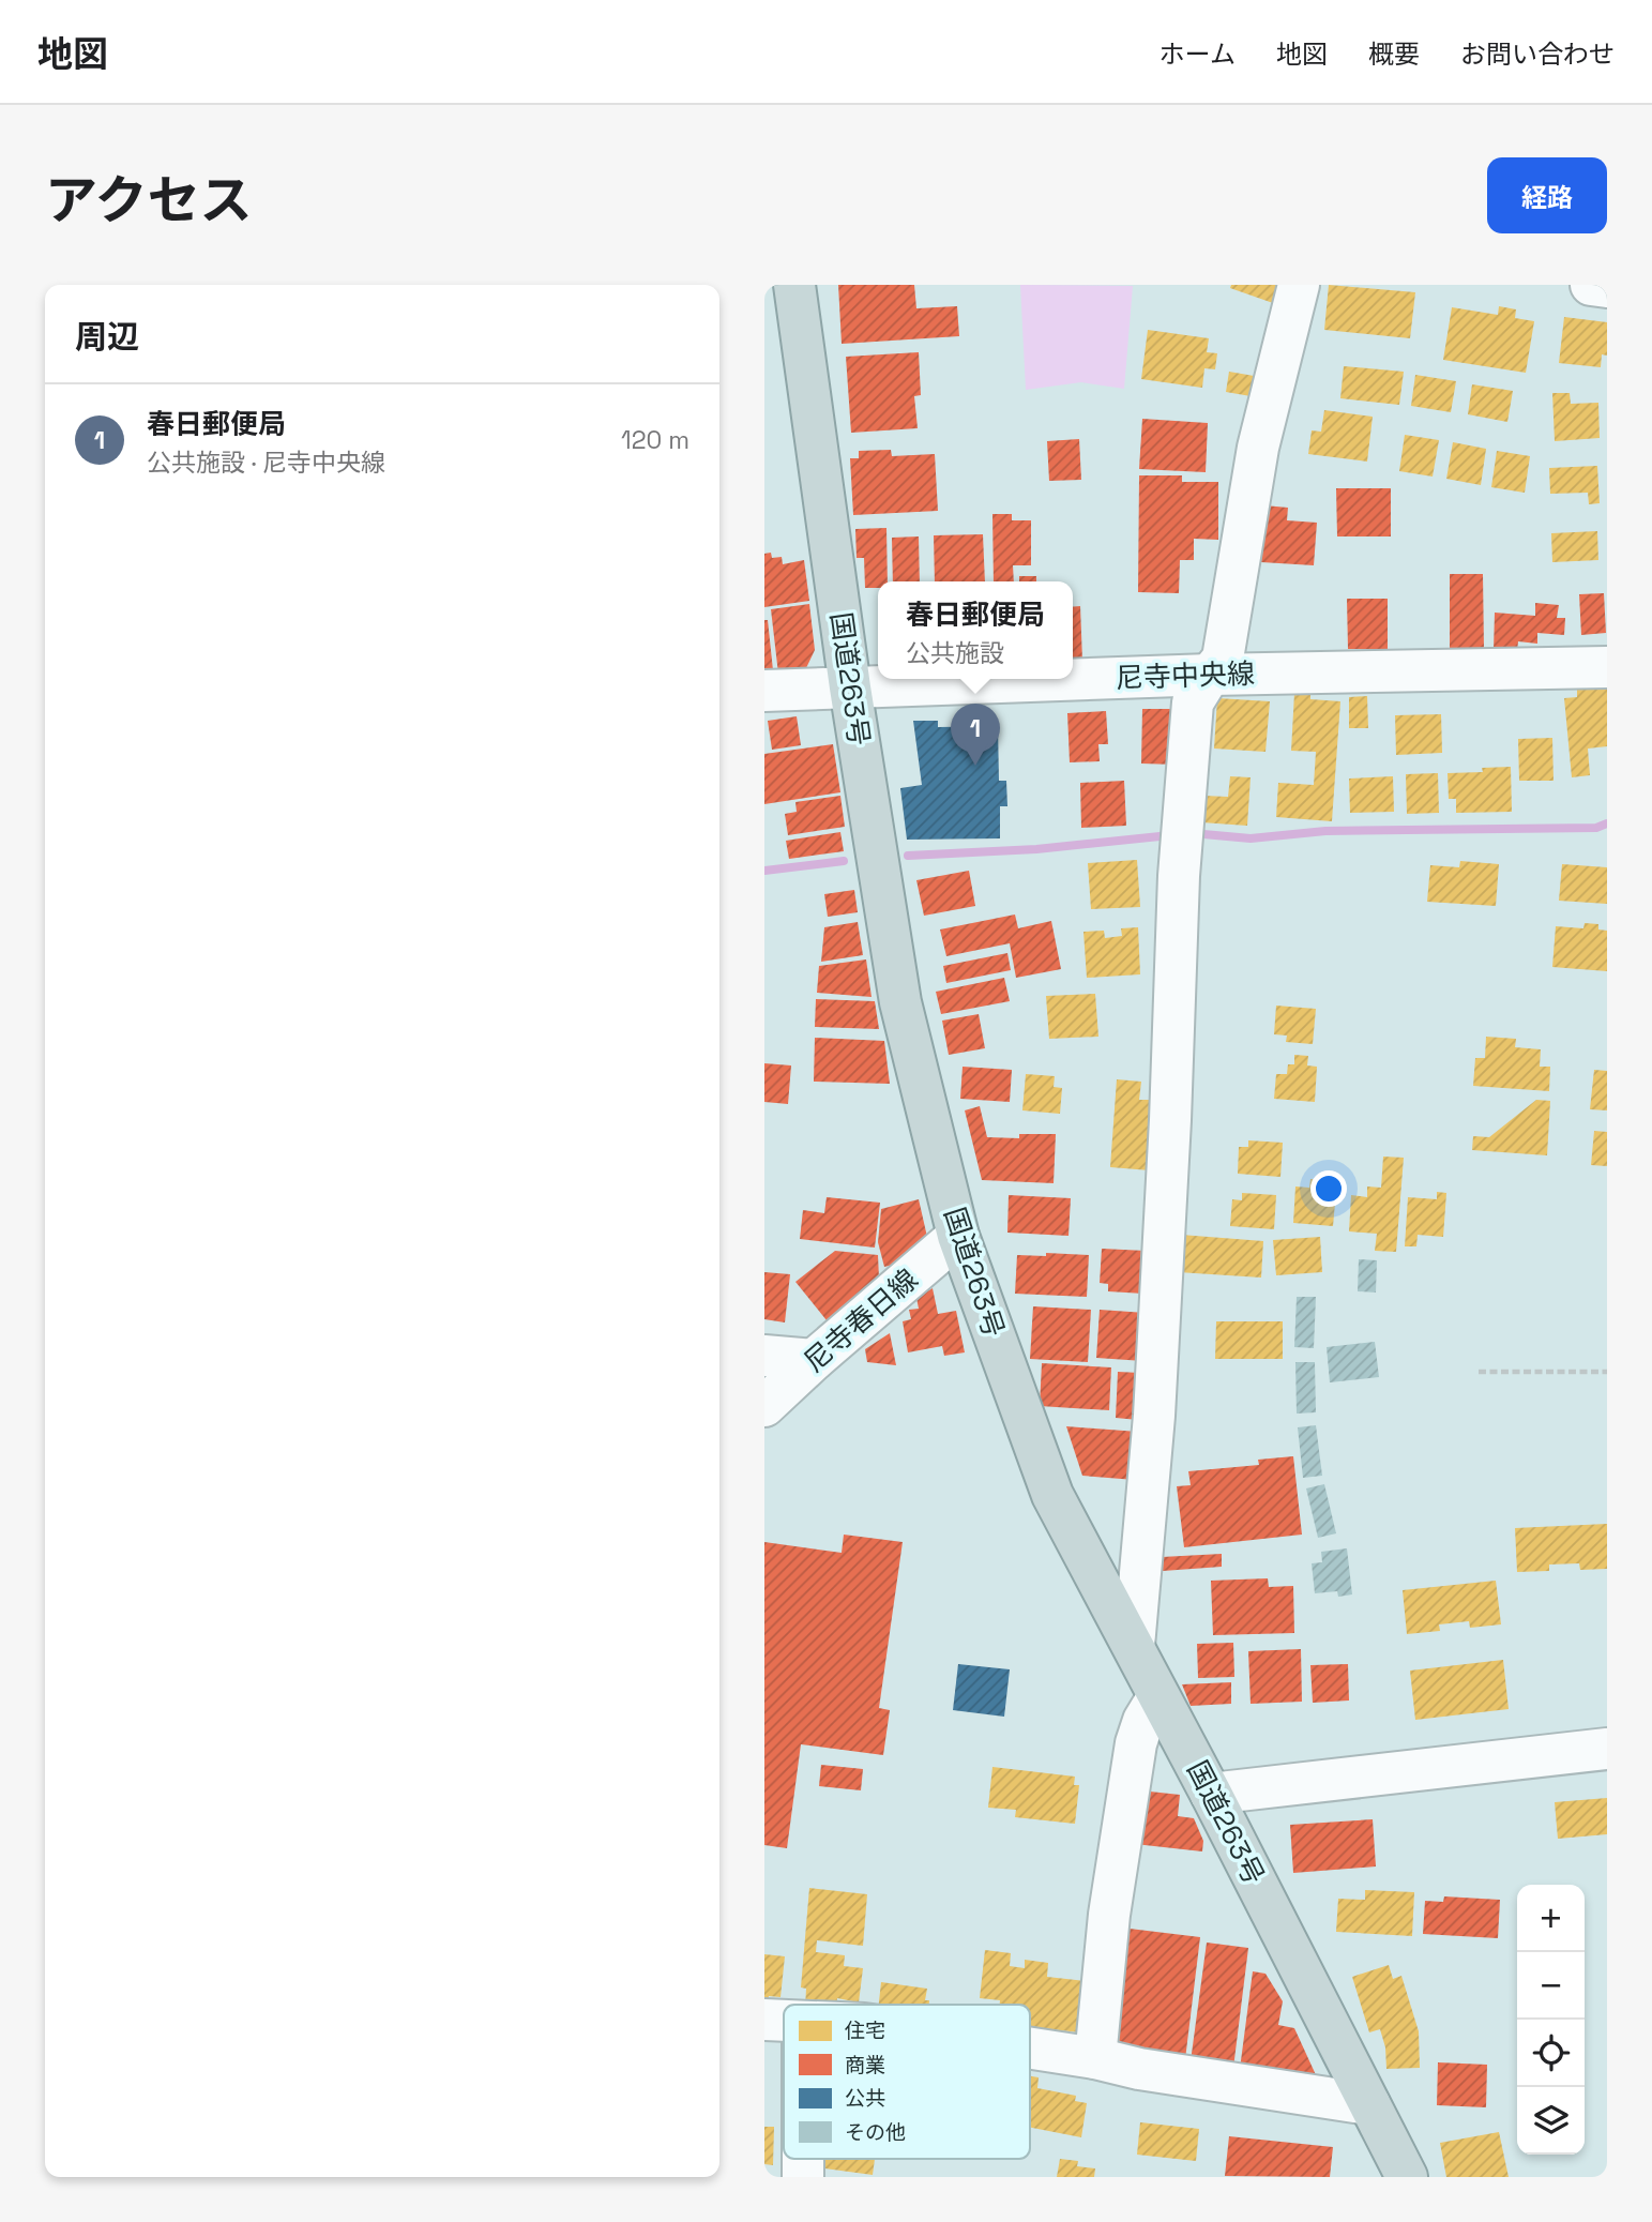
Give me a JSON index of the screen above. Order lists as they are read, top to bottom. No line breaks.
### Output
{"streets":{"highway":["国道263号"],"street":["尼寺中央線","尼寺春日線"]},"crossings":[["尼寺中央線","国道263号"],["国道263号","尼寺春日線"]],"legend":["住宅","商業","公共","その他"],"page":{"header":"地図","nav":["ホーム","地図","概要","お問い合わせ"],"title":"アクセス","buttons":"経路","heading":"周辺","list":[{"mark":"1","name":"春日郵便局","note":"公共施設 · 尼寺中央線","value":"120 m"}],"popup":["春日郵便局","公共施設"],"pins":"1","map_buttons":["+","−"]}}
